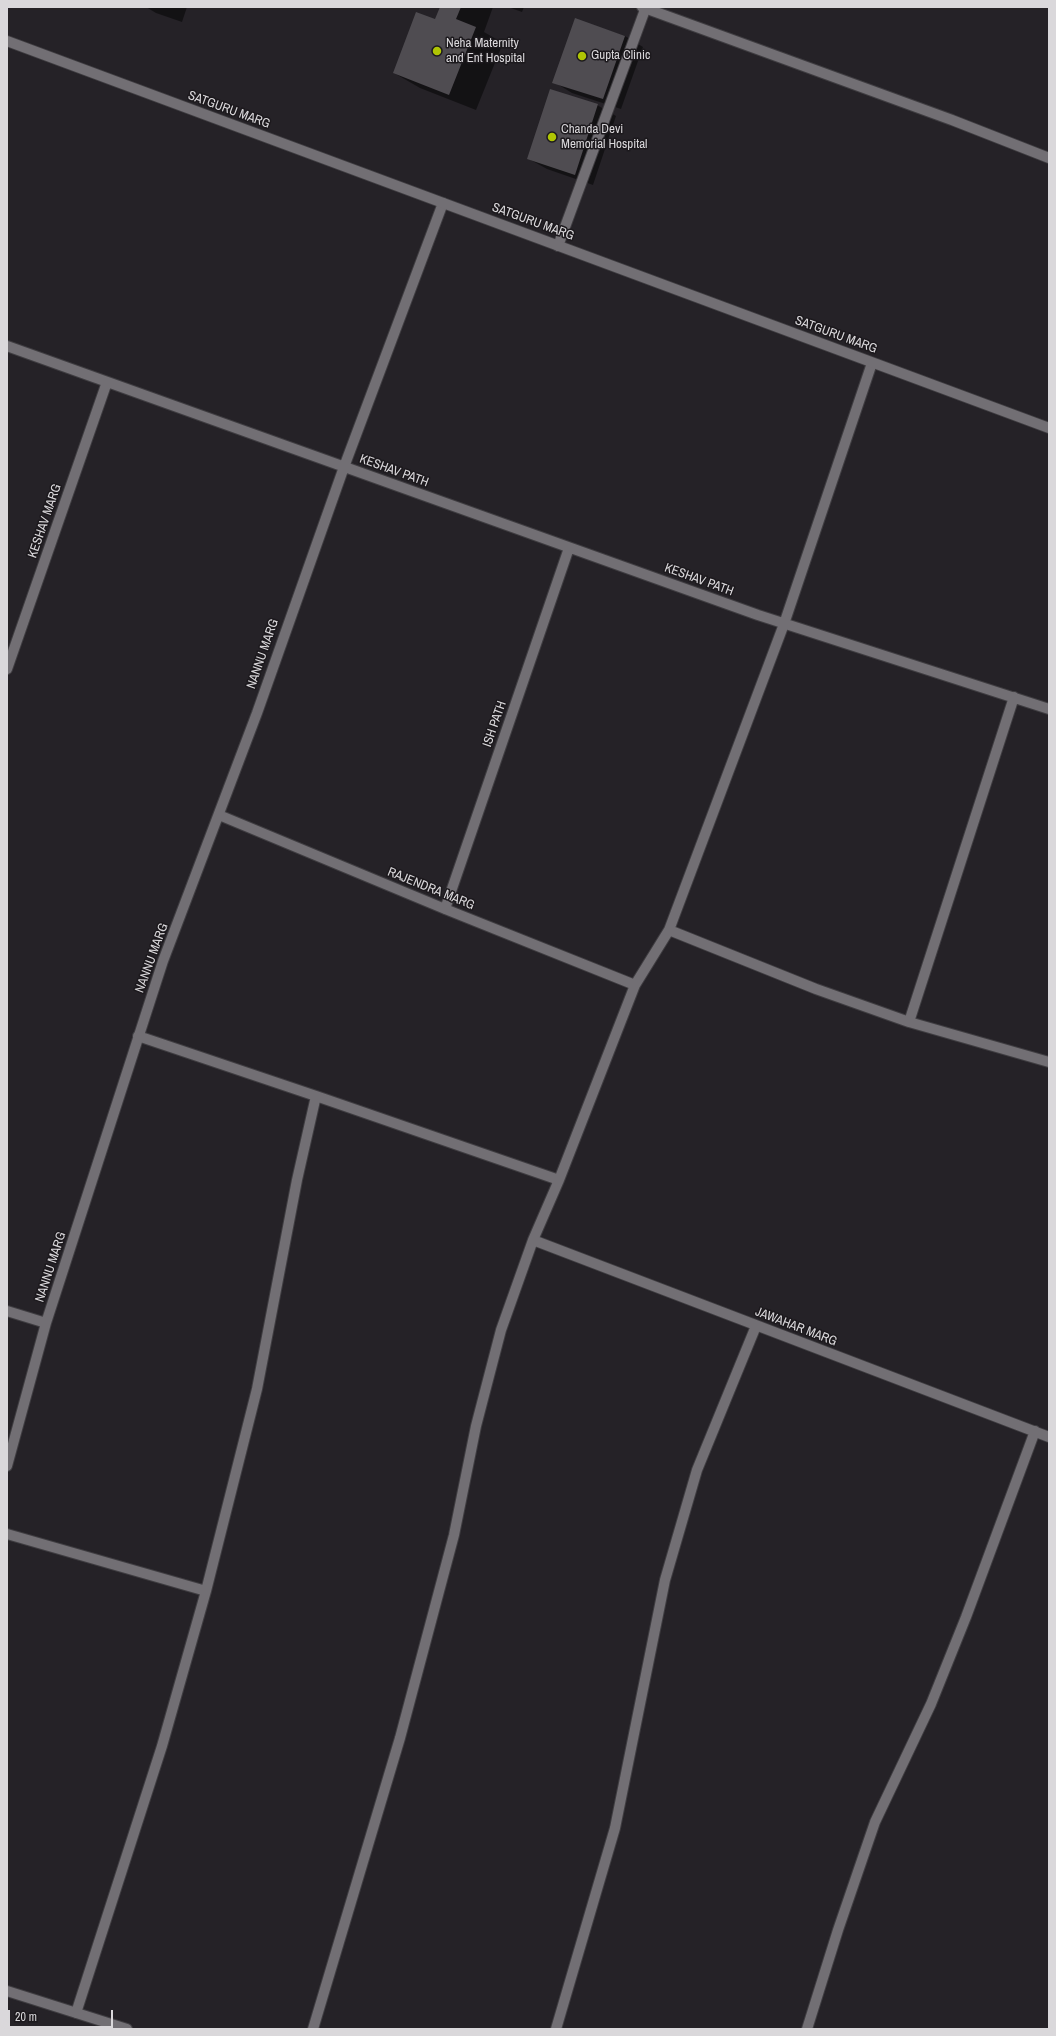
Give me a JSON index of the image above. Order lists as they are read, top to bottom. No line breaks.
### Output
{"streets":{"street":["SATGURU MARG","KESHAV PATH","KESHAV MARG","NANNU MARG","ISH PATH","RAJENDRA MARG","JAWAHAR MARG"]},"crossings":[["SATGURU MARG","NANNU MARG"],["KESHAV PATH","KESHAV MARG"],["KESHAV PATH","NANNU MARG"],["KESHAV PATH","ISH PATH"],["NANNU MARG","RAJENDRA MARG"],["ISH PATH","RAJENDRA MARG"]],"places":["Neha Maternity and Ent Hospital","Gupta Clinic","Chanda Devi Memorial Hospital"],"scale_bar":"20 m"}
